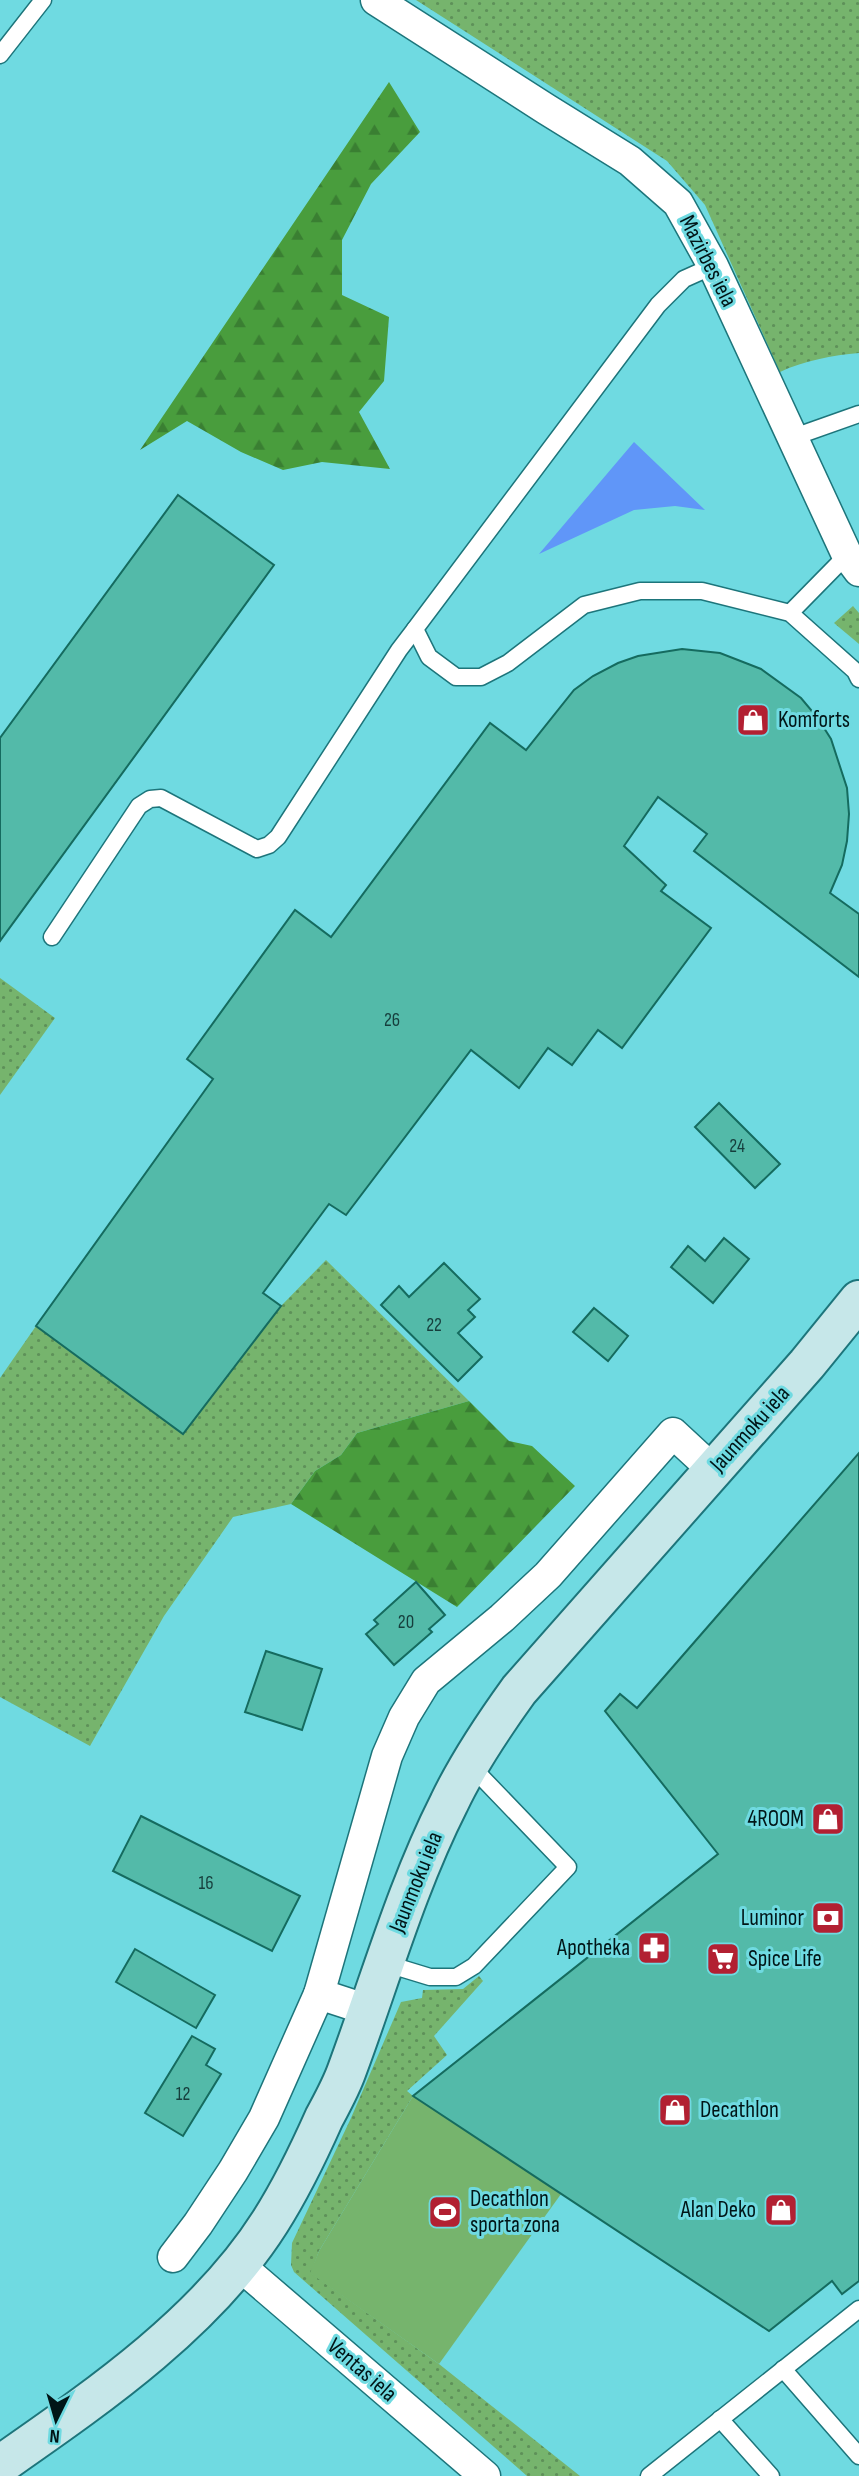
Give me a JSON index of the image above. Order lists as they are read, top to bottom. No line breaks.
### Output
{"streets":{"street":["Mazirbes iela","Jaunmoku iela","Ventas iela"]},"crossings":[["Jaunmoku iela","Ventas iela"]],"places":{"shop":["Komforts","4ROOM","Decathlon","Alan Deko"],"bank":["Luminor"],"pharmacy":["Apotheka"],"supermarket":["Spice Life"],"sports":["Decathlon sporta zona"]},"house_numbers":["26","24","22","20","16","12"],"north":"bottom"}
